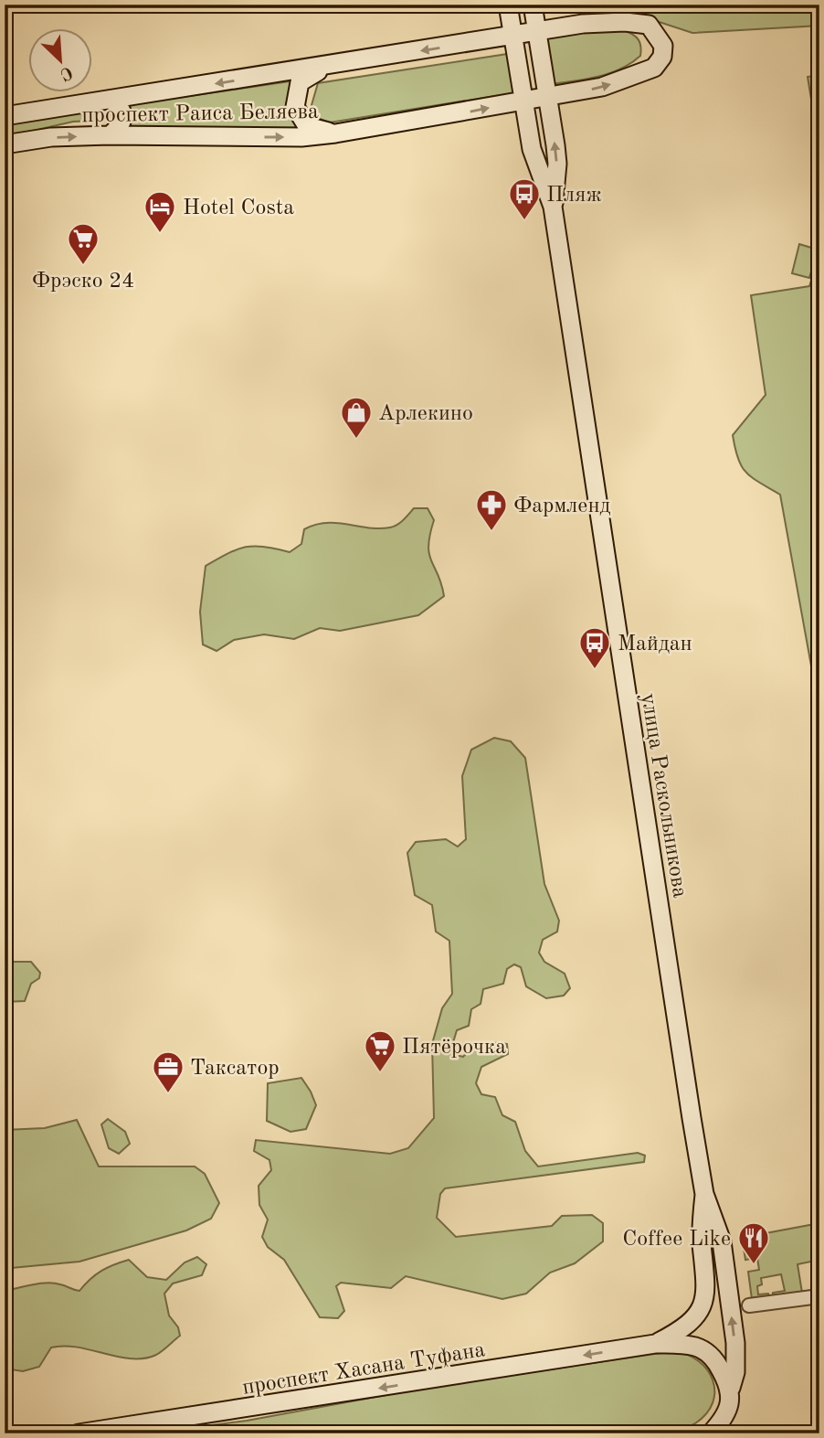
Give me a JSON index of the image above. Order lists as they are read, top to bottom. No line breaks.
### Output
{"streets":{"street":["проспект Раиса Беляева","улица Раскольникова","проспект Хасана Туфана"]},"crossings":[["проспект Раиса Беляева","улица Раскольникова"]],"one_way":["проспект Хасана Туфана"],"places":{"bus stop":["Пляж","Майдан"],"hotel":["Hotel Costa"],"supermarket":["Фрэско 24","Пятёрочка"],"shop":["Арлекино"],"pharmacy":["Фармленд"],"office":["Таксатор"],"restaurant":["Coffee Like"]},"north":"bottom right"}
